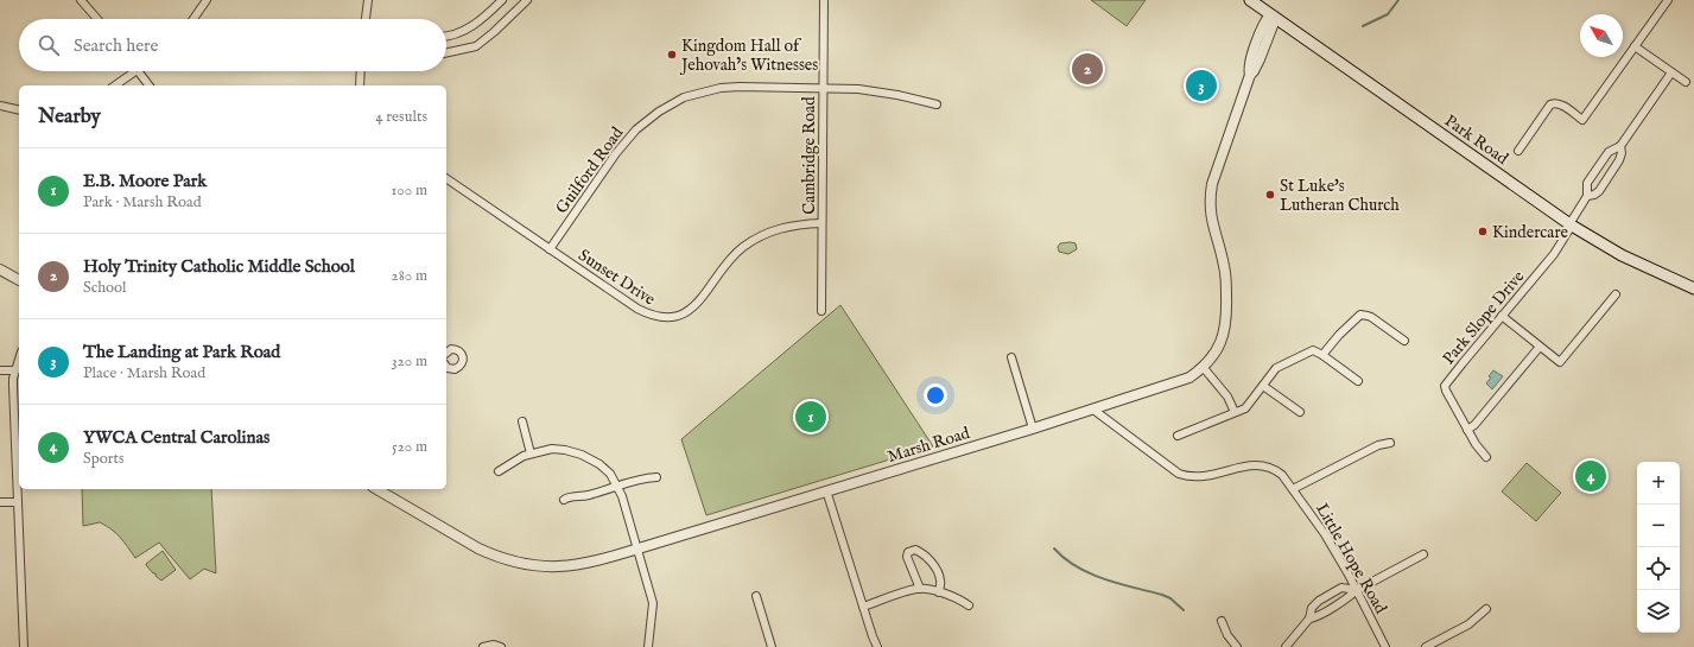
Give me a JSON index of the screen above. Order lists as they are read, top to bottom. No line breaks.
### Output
{"streets":{"main road":["Park Road"],"street":["Cambridge Road","Guilford Road","Sunset Drive","Park Slope Drive","Marsh Road","Little Hope Road"]},"crossings":[["Park Road","Park Slope Drive"],["Park Road","Marsh Road"],["Cambridge Road","Guilford Road"],["Cambridge Road","Sunset Drive"],["Guilford Road","Sunset Drive"],["Marsh Road","Little Hope Road"]],"places":["Kingdom Hall of Jehovah’s Witnesses","St Luke's Lutheran Church","Kindercare"],"north":"top left","page":{"search":"Search here","pins":["2","3","1","4"],"heading":["Nearby","4 results"],"list":[{"mark":"1","name":"E.B. Moore Park","note":"Park · Marsh Road","value":"100 m"},{"mark":"2","name":"Holy Trinity Catholic Middle School","note":"School","value":"280 m"},{"mark":"3","name":"The Landing at Park Road","note":"Place · Marsh Road","value":"320 m"},{"mark":"4","name":"YWCA Central Carolinas","note":"Sports","value":"520 m"}],"map_buttons":["+","−"]}}
